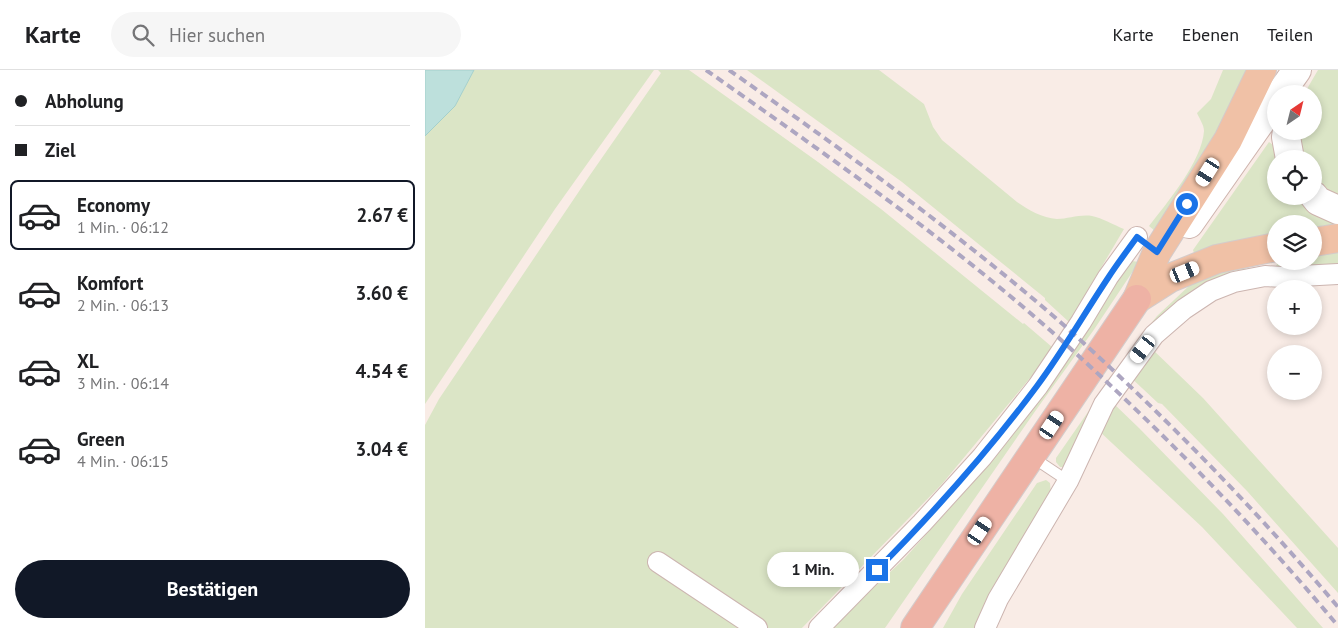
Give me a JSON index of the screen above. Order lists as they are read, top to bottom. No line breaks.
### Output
{"north":"top right","page":{"header":"Karte","search":"Hier suchen","nav":["Karte","Ebenen","Teilen"],"banner":["Abholung","Ziel"],"map_buttons":["+","−"],"list":[{"name":"Economy","note":"1 Min. · 06:12","value":"2.67 €"},{"name":"Komfort","note":"2 Min. · 06:13","value":"3.60 €"},{"name":"XL","note":"3 Min. · 06:14","value":"4.54 €"},{"name":"Green","note":"4 Min. · 06:15","value":"3.04 €"}],"buttons":"Bestätigen","bubble":"1 Min."}}
